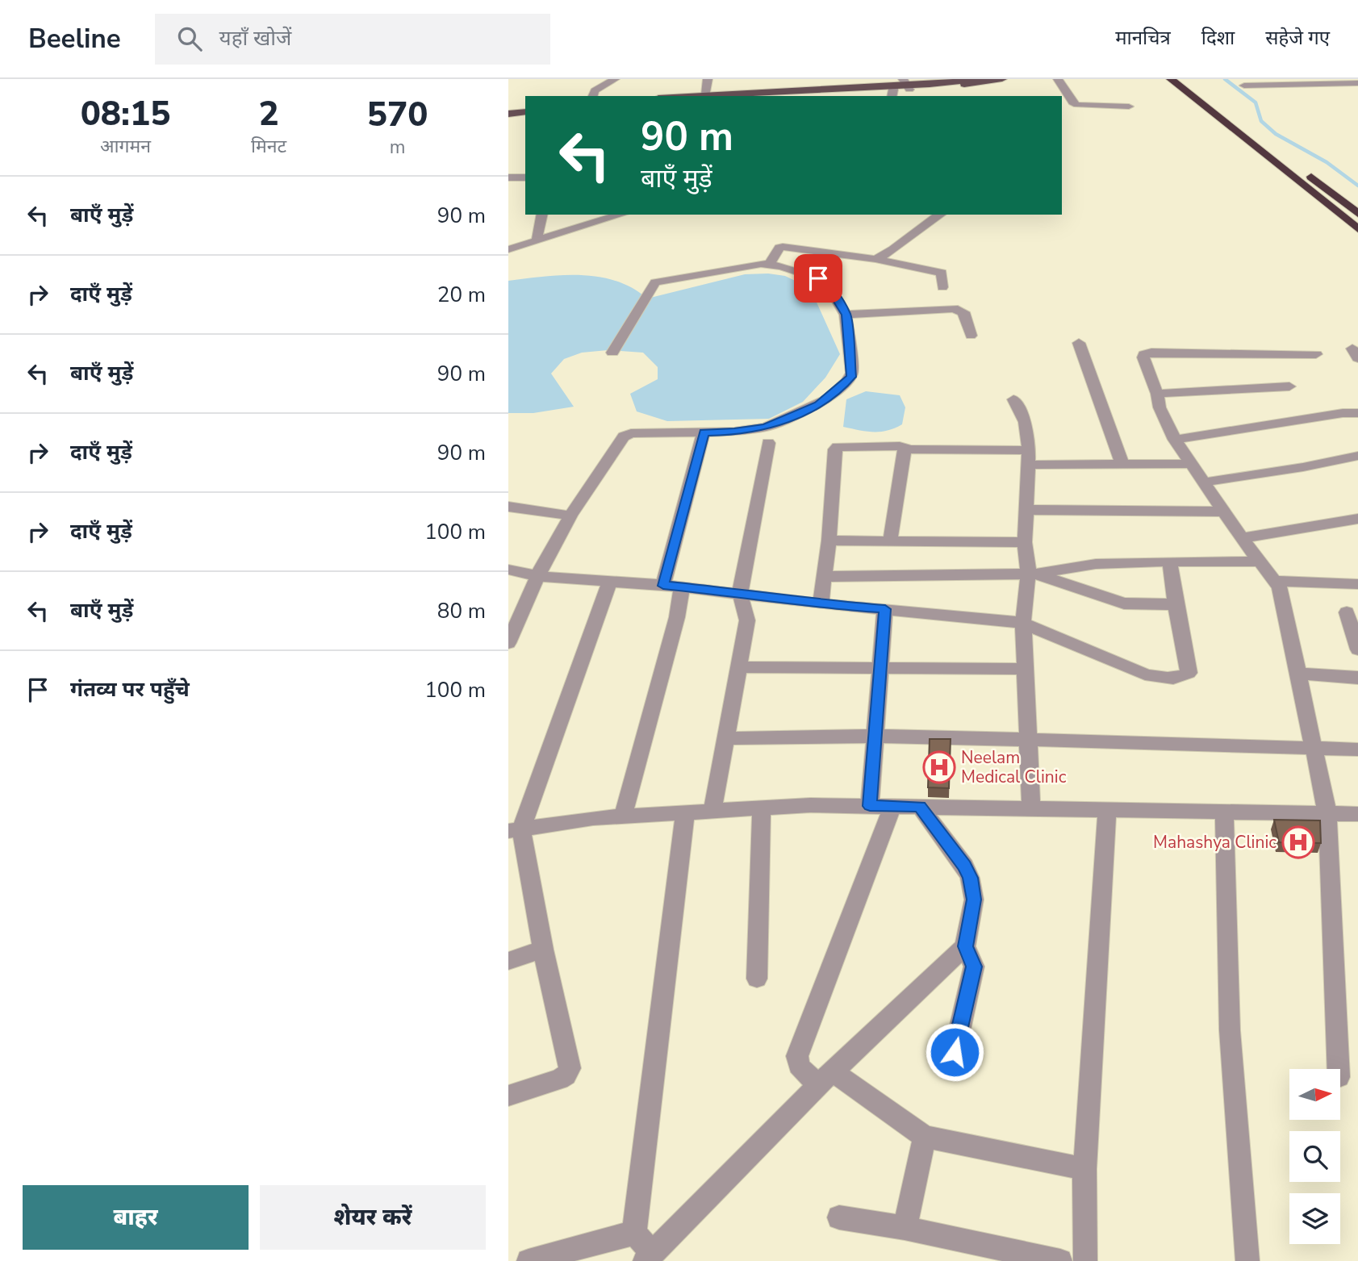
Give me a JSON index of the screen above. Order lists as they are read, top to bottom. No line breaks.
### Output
{"places":{"hospital":["Neelam Medical Clinic","Mahashya Clinic"]},"north":"right","page":{"header":"Beeline","search":"यहाँ खोजें","nav":["मानचित्र","दिशा","सहेजे गए"],"eta":["08:15","आगमन","2","मिनट","570","m"],"turn":["90 m","बाएँ मुड़ें"],"list":[{"name":"बाएँ मुड़ें","value":"90 m"},{"name":"दाएँ मुड़ें","value":"20 m"},{"name":"बाएँ मुड़ें","value":"90 m"},{"name":"दाएँ मुड़ें","value":"90 m"},{"name":"दाएँ मुड़ें","value":"100 m"},{"name":"बाएँ मुड़ें","value":"80 m"},{"name":"गंतव्य पर पहुँचे","value":"100 m"}],"buttons":["बाहर","शेयर करें"]}}
